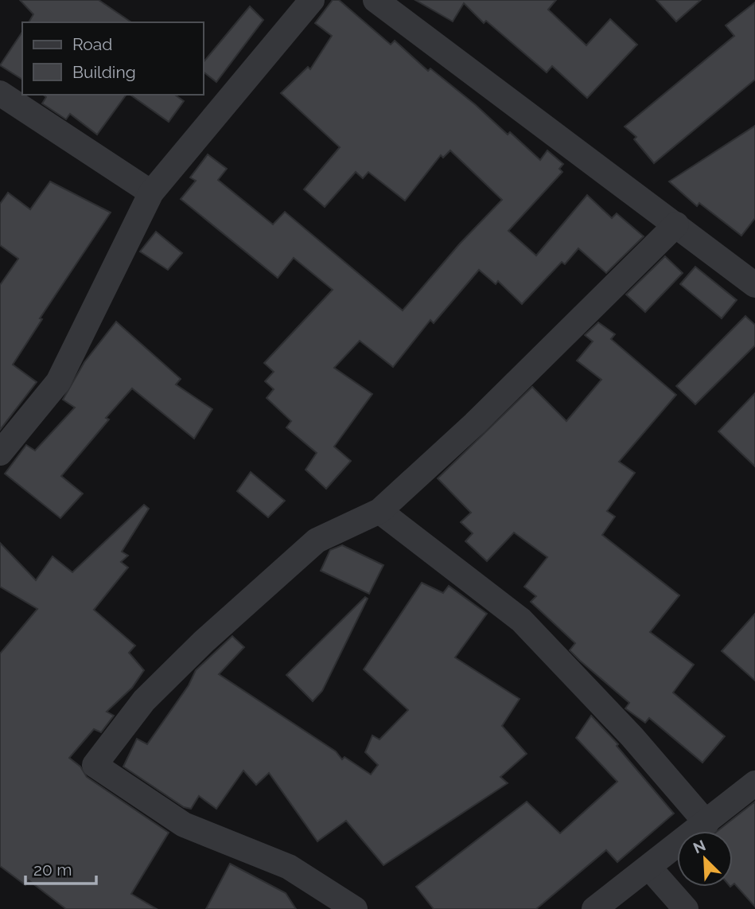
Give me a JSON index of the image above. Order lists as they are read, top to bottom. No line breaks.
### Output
{"legend":["Road","Building"],"scale_bar":"20 m","north":"top left"}
